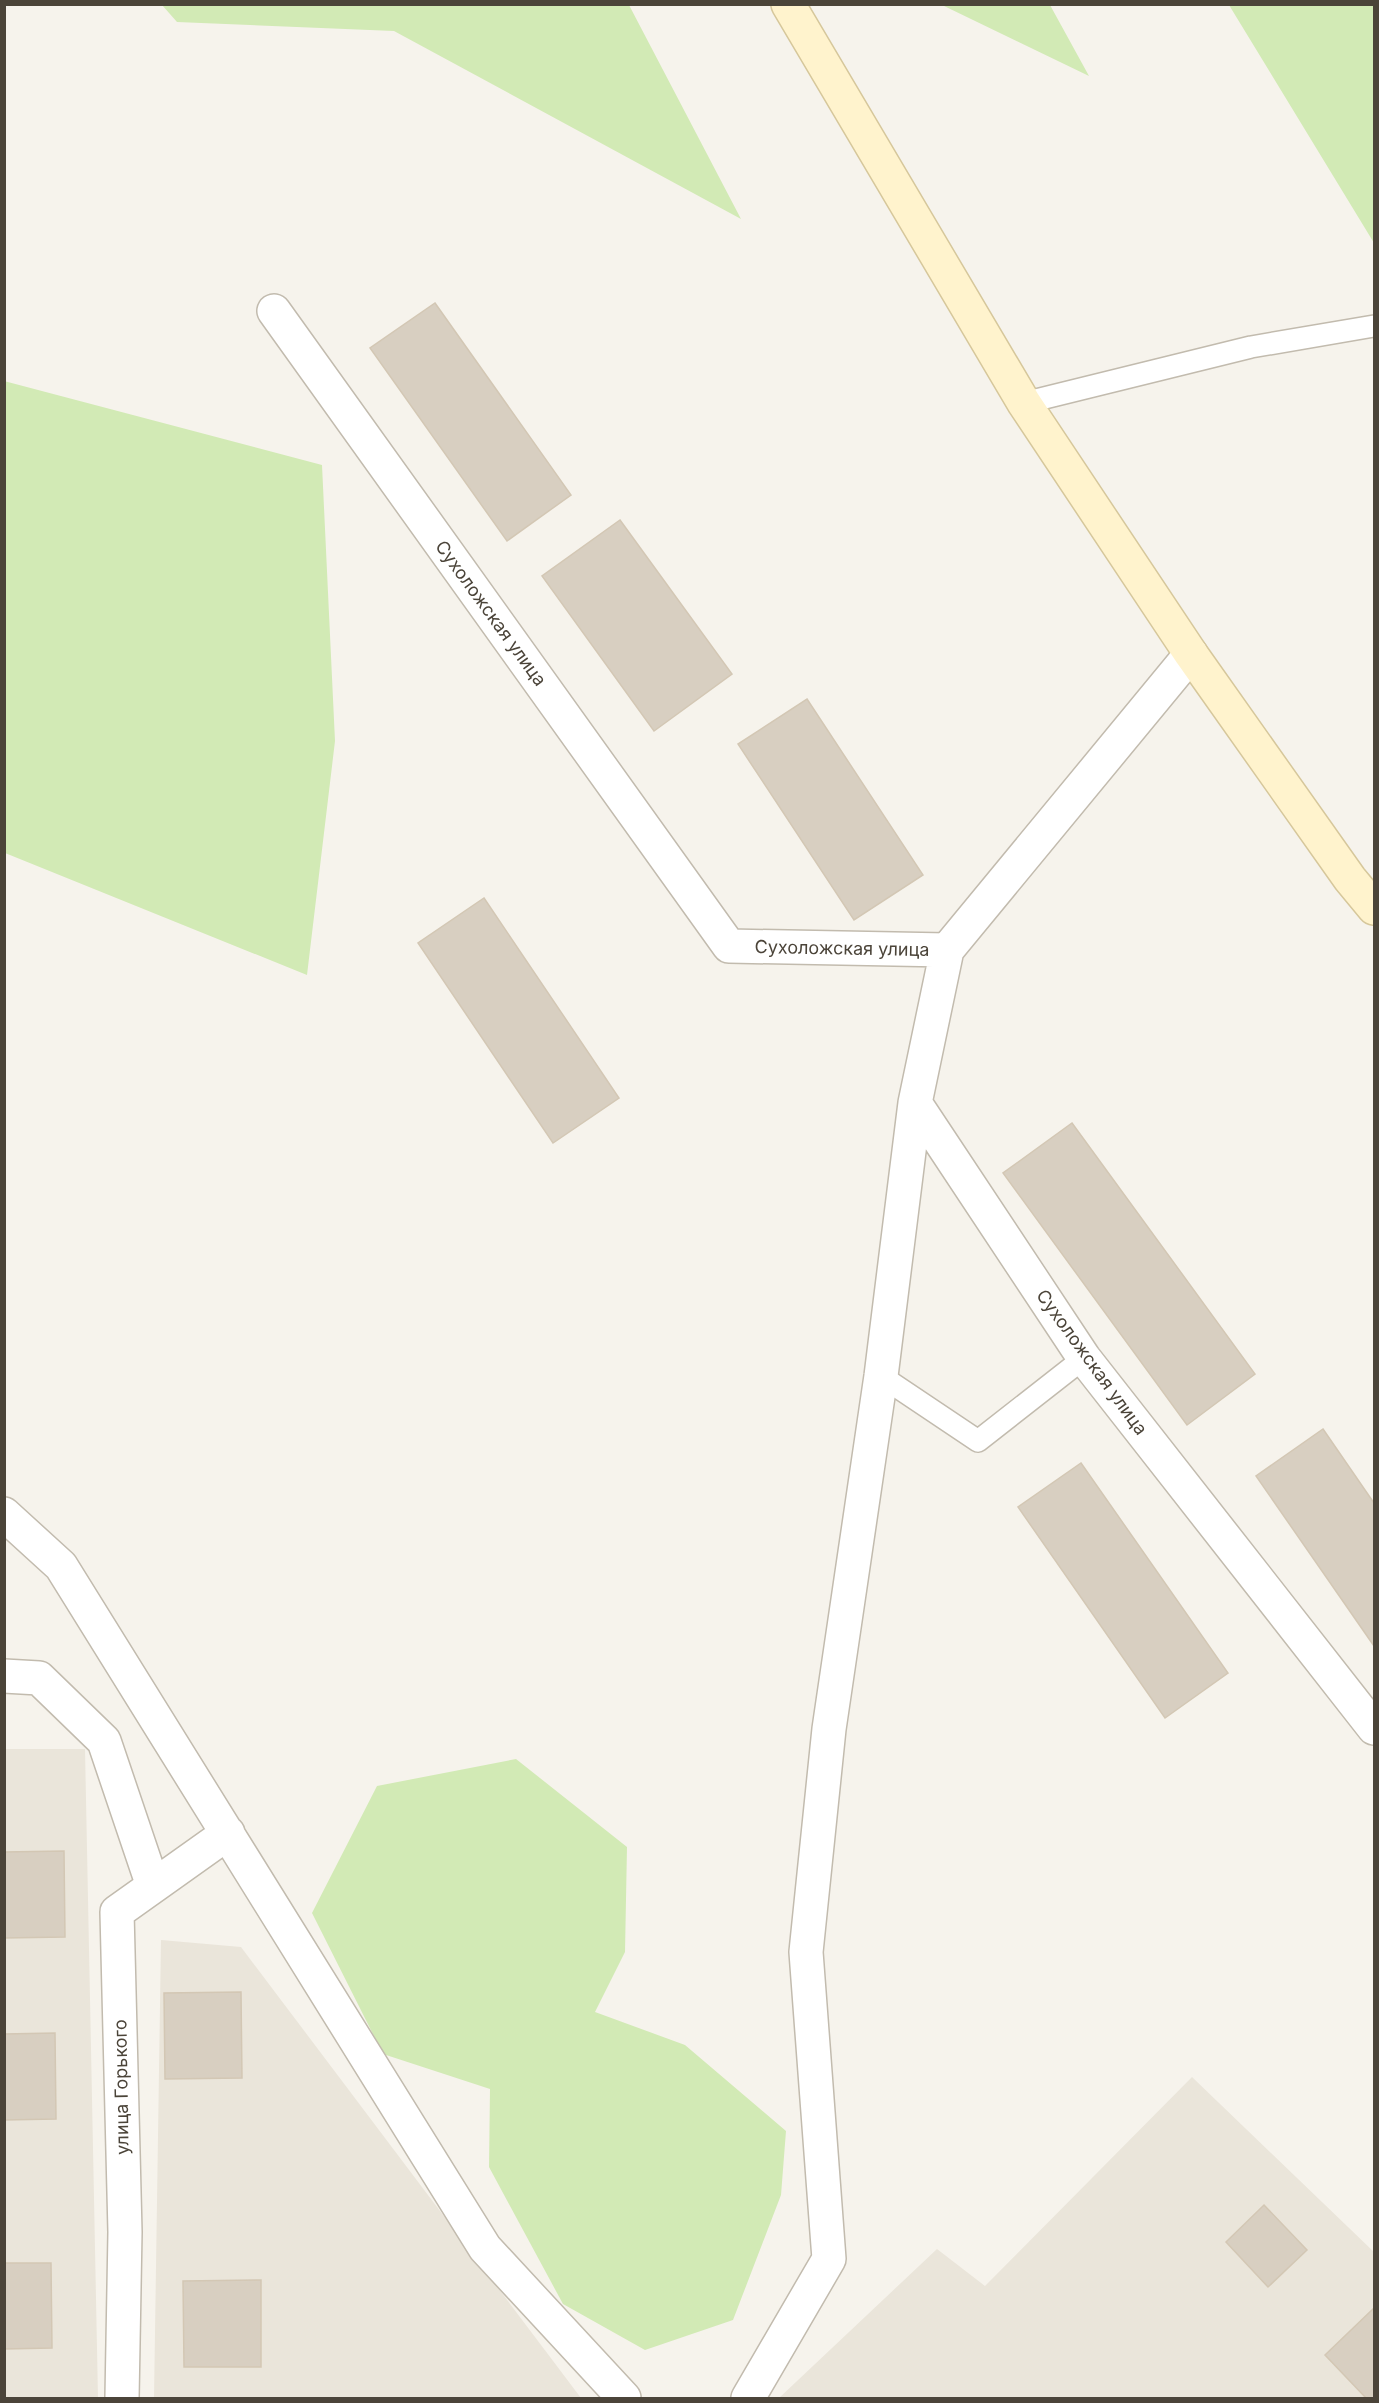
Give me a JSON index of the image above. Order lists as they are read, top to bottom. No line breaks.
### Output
{"streets":{"street":["Сухоложская улица","улица Горького"]}}
